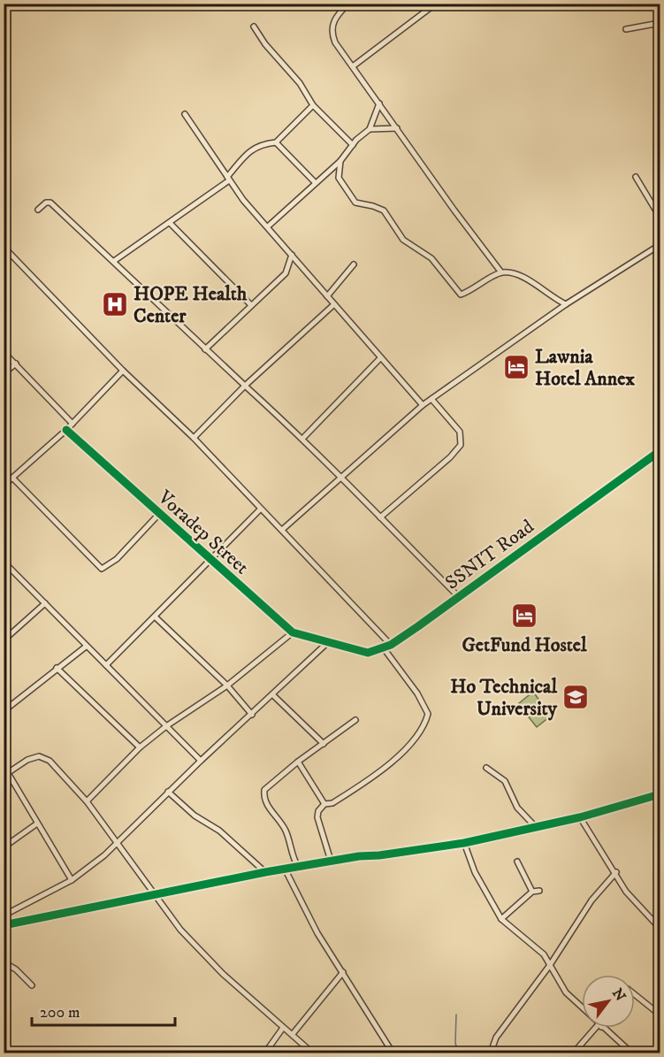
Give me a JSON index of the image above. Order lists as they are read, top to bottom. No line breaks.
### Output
{"streets":{"street":["Voradep Street","SSNIT Road"]},"crossings":[["Voradep Street","SSNIT Road"]],"places":{"hospital":["HOPE Health Center"],"hotel":["Lawnia Hotel Annex","GetFund Hostel"],"school or university":["Ho Technical University"]},"scale_bar":"200 m","north":"top right"}
